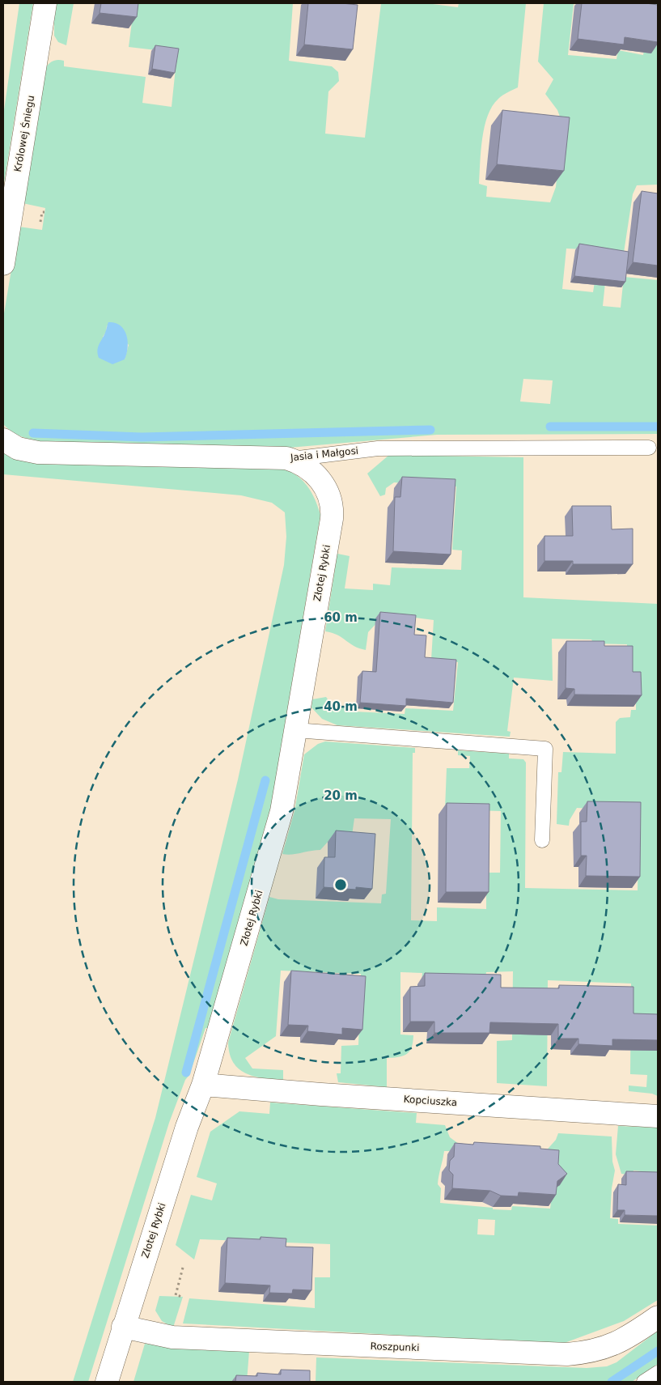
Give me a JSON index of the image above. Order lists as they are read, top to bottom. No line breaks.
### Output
{"streets":{"street":["Królowej Śniegu","Jasia i Małgosi","Złotej Rybki","Kopciuszka","Roszpunki"]},"crossings":[["Jasia i Małgosi","Złotej Rybki"],["Złotej Rybki","Kopciuszka"],["Złotej Rybki","Roszpunki"]],"rings":["60 m","40 m","20 m"]}
